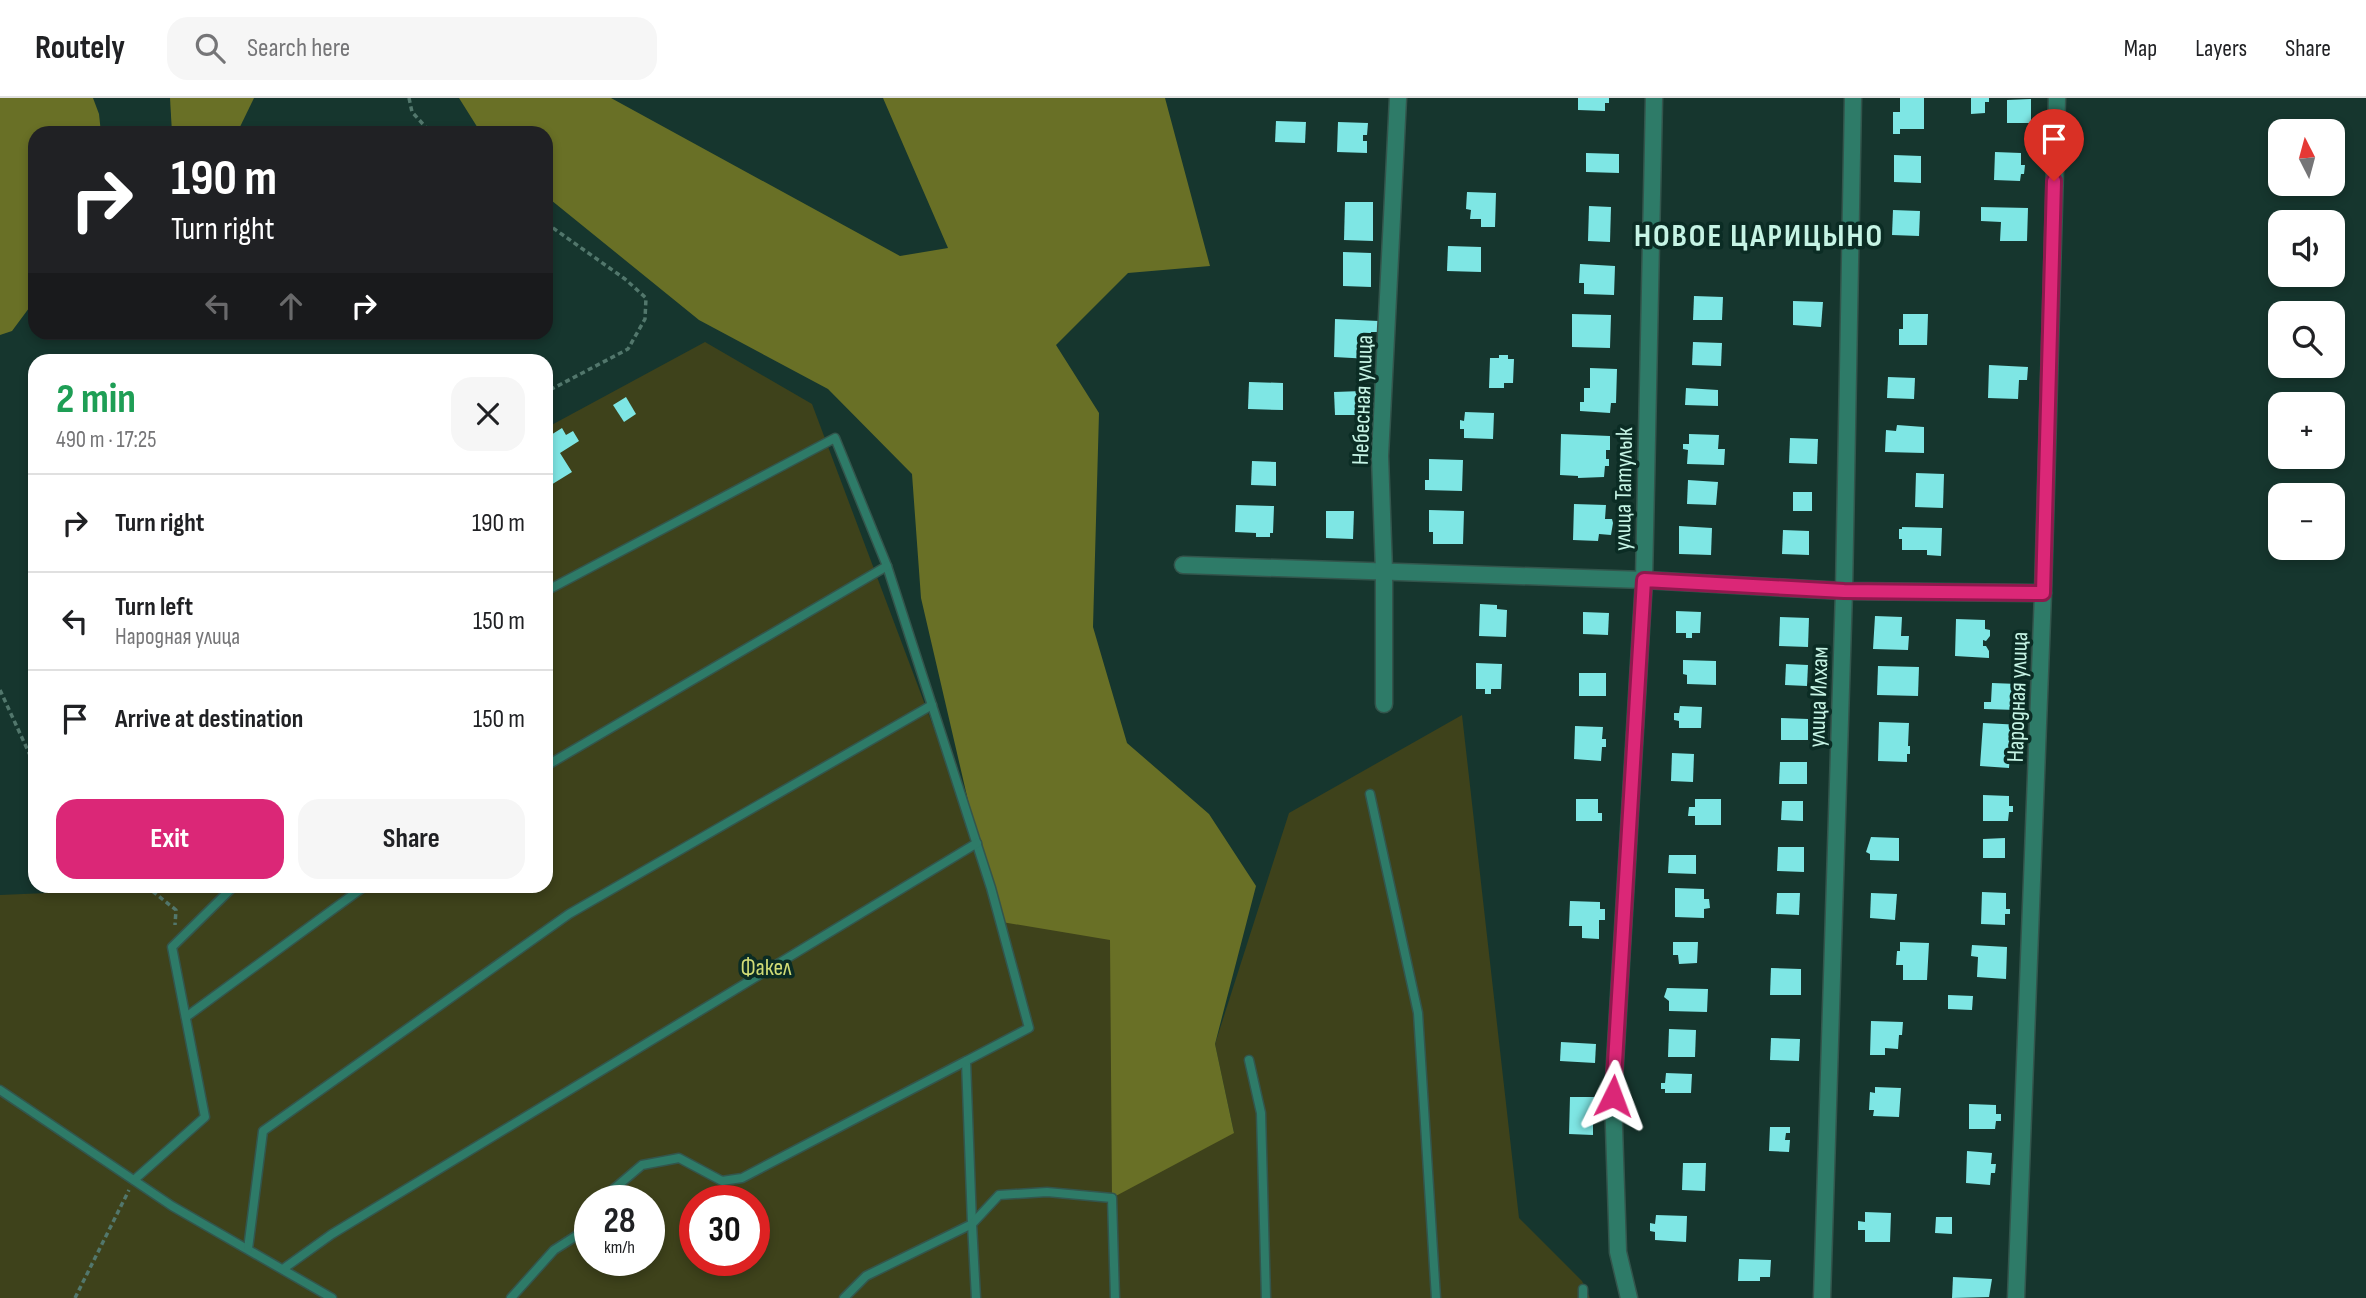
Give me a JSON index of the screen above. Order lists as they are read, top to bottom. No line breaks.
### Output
{"streets":{"street":["Небесная улица","улица Татулык","улица Илхам","Народная улица"]},"districts":["НОВОЕ ЦАРИЦЫНО"],"parks":["Факел"],"north":"top","page":{"header":"Routely","search":"Search here","nav":["Map","Layers","Share"],"map_buttons":["+","−"],"turn":["190 m","Turn right"],"heading":["2 min","490 m · 17:25"],"list":[{"name":"Turn right","value":"190 m"},{"name":"Turn left","note":"Народная улица","value":"150 m"},{"name":"Arrive at destination","value":"150 m"}],"buttons":["Exit","Share"],"speed":"28 km/h","limit":"30"}}
